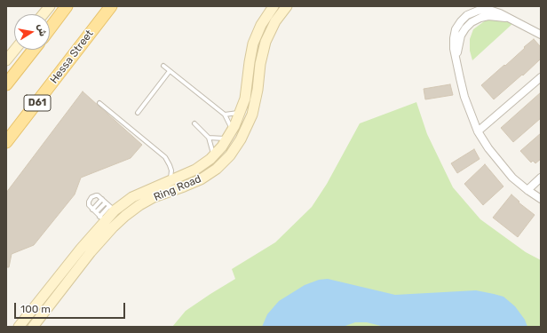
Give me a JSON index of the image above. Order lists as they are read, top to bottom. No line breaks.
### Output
{"streets":{"main road":["Hessa Street","D61"],"street":["Ring Road"]},"scale_bar":"100 m","north":"right"}
